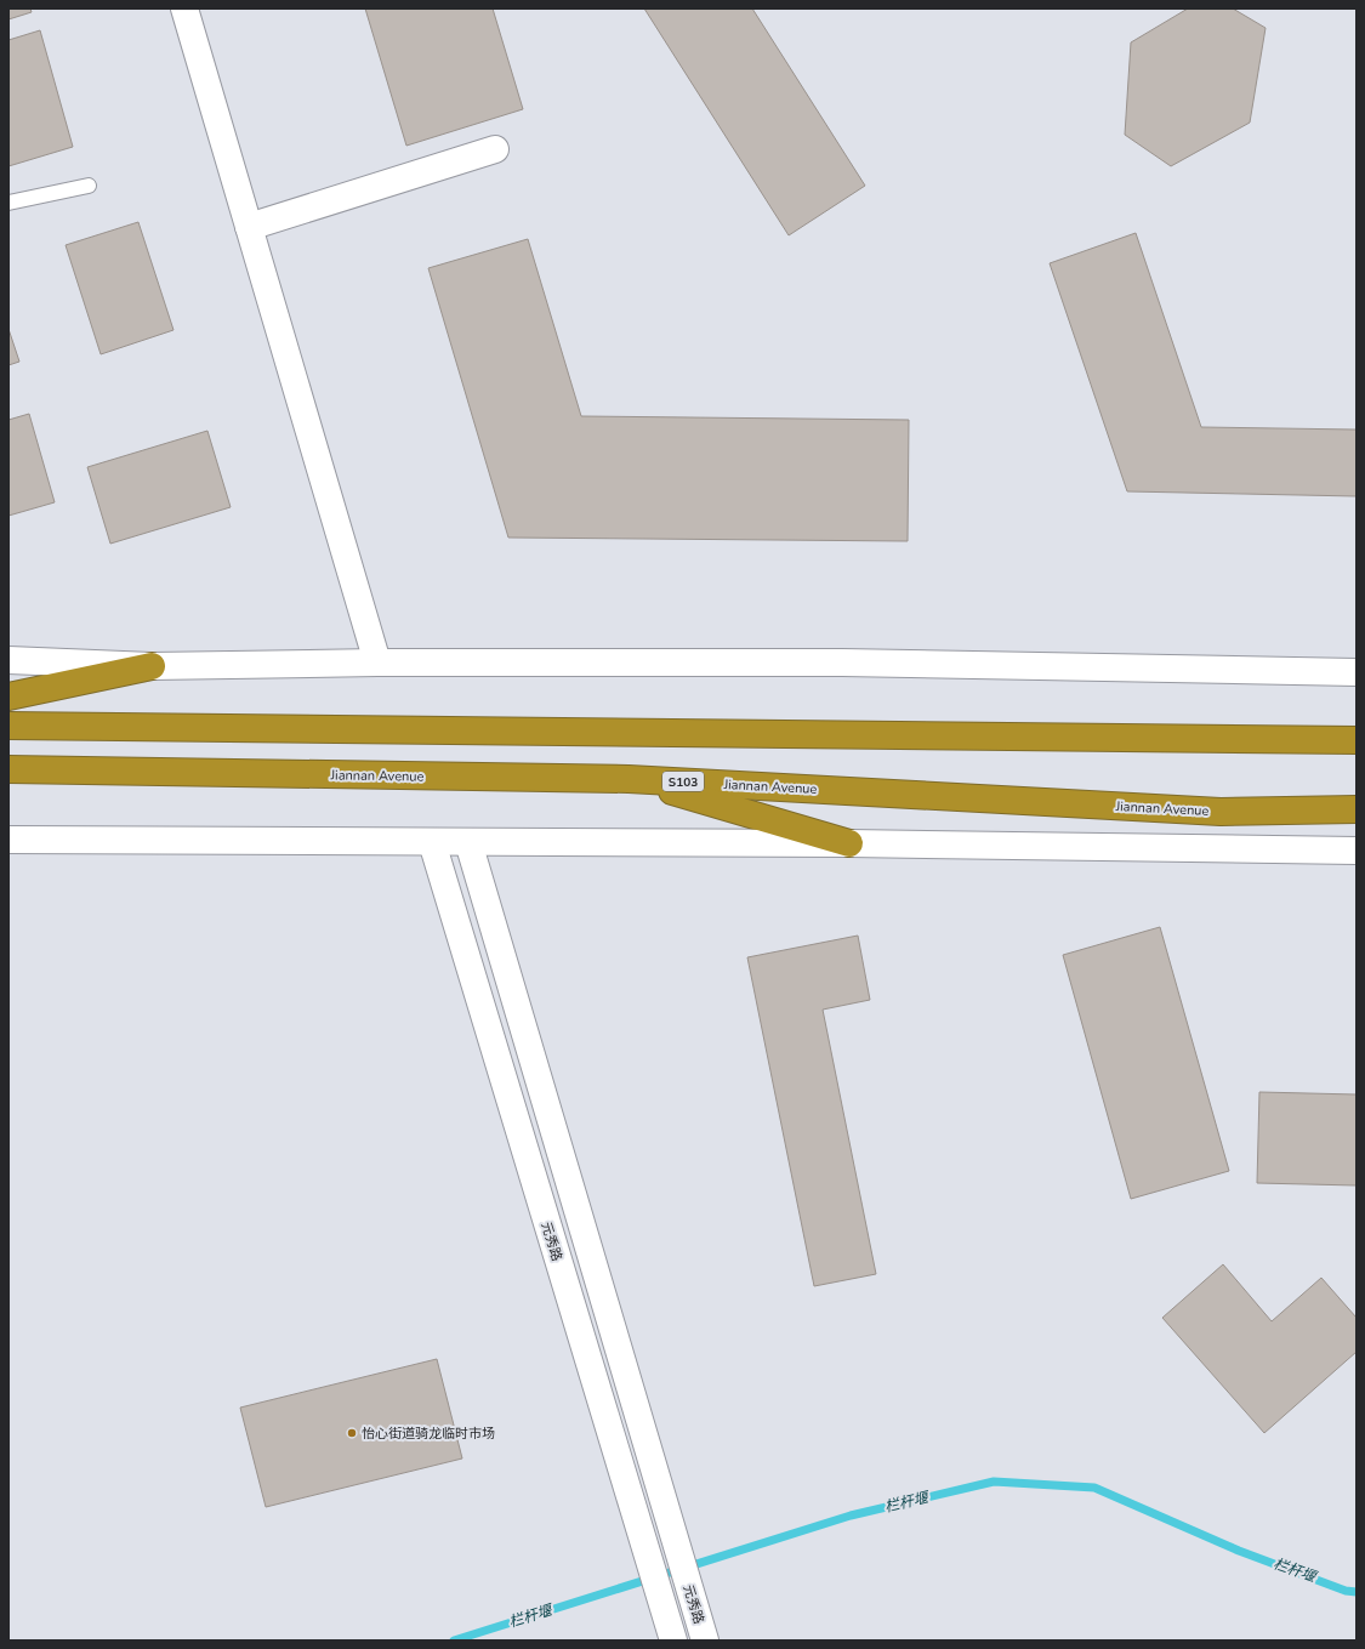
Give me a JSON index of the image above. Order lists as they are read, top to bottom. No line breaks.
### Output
{"streets":{"highway":["Jiannan Avenue","S103"],"main road":["元秀路"]},"water":["栏杆堰"],"places":["怡心街道骑龙临时市场"]}
